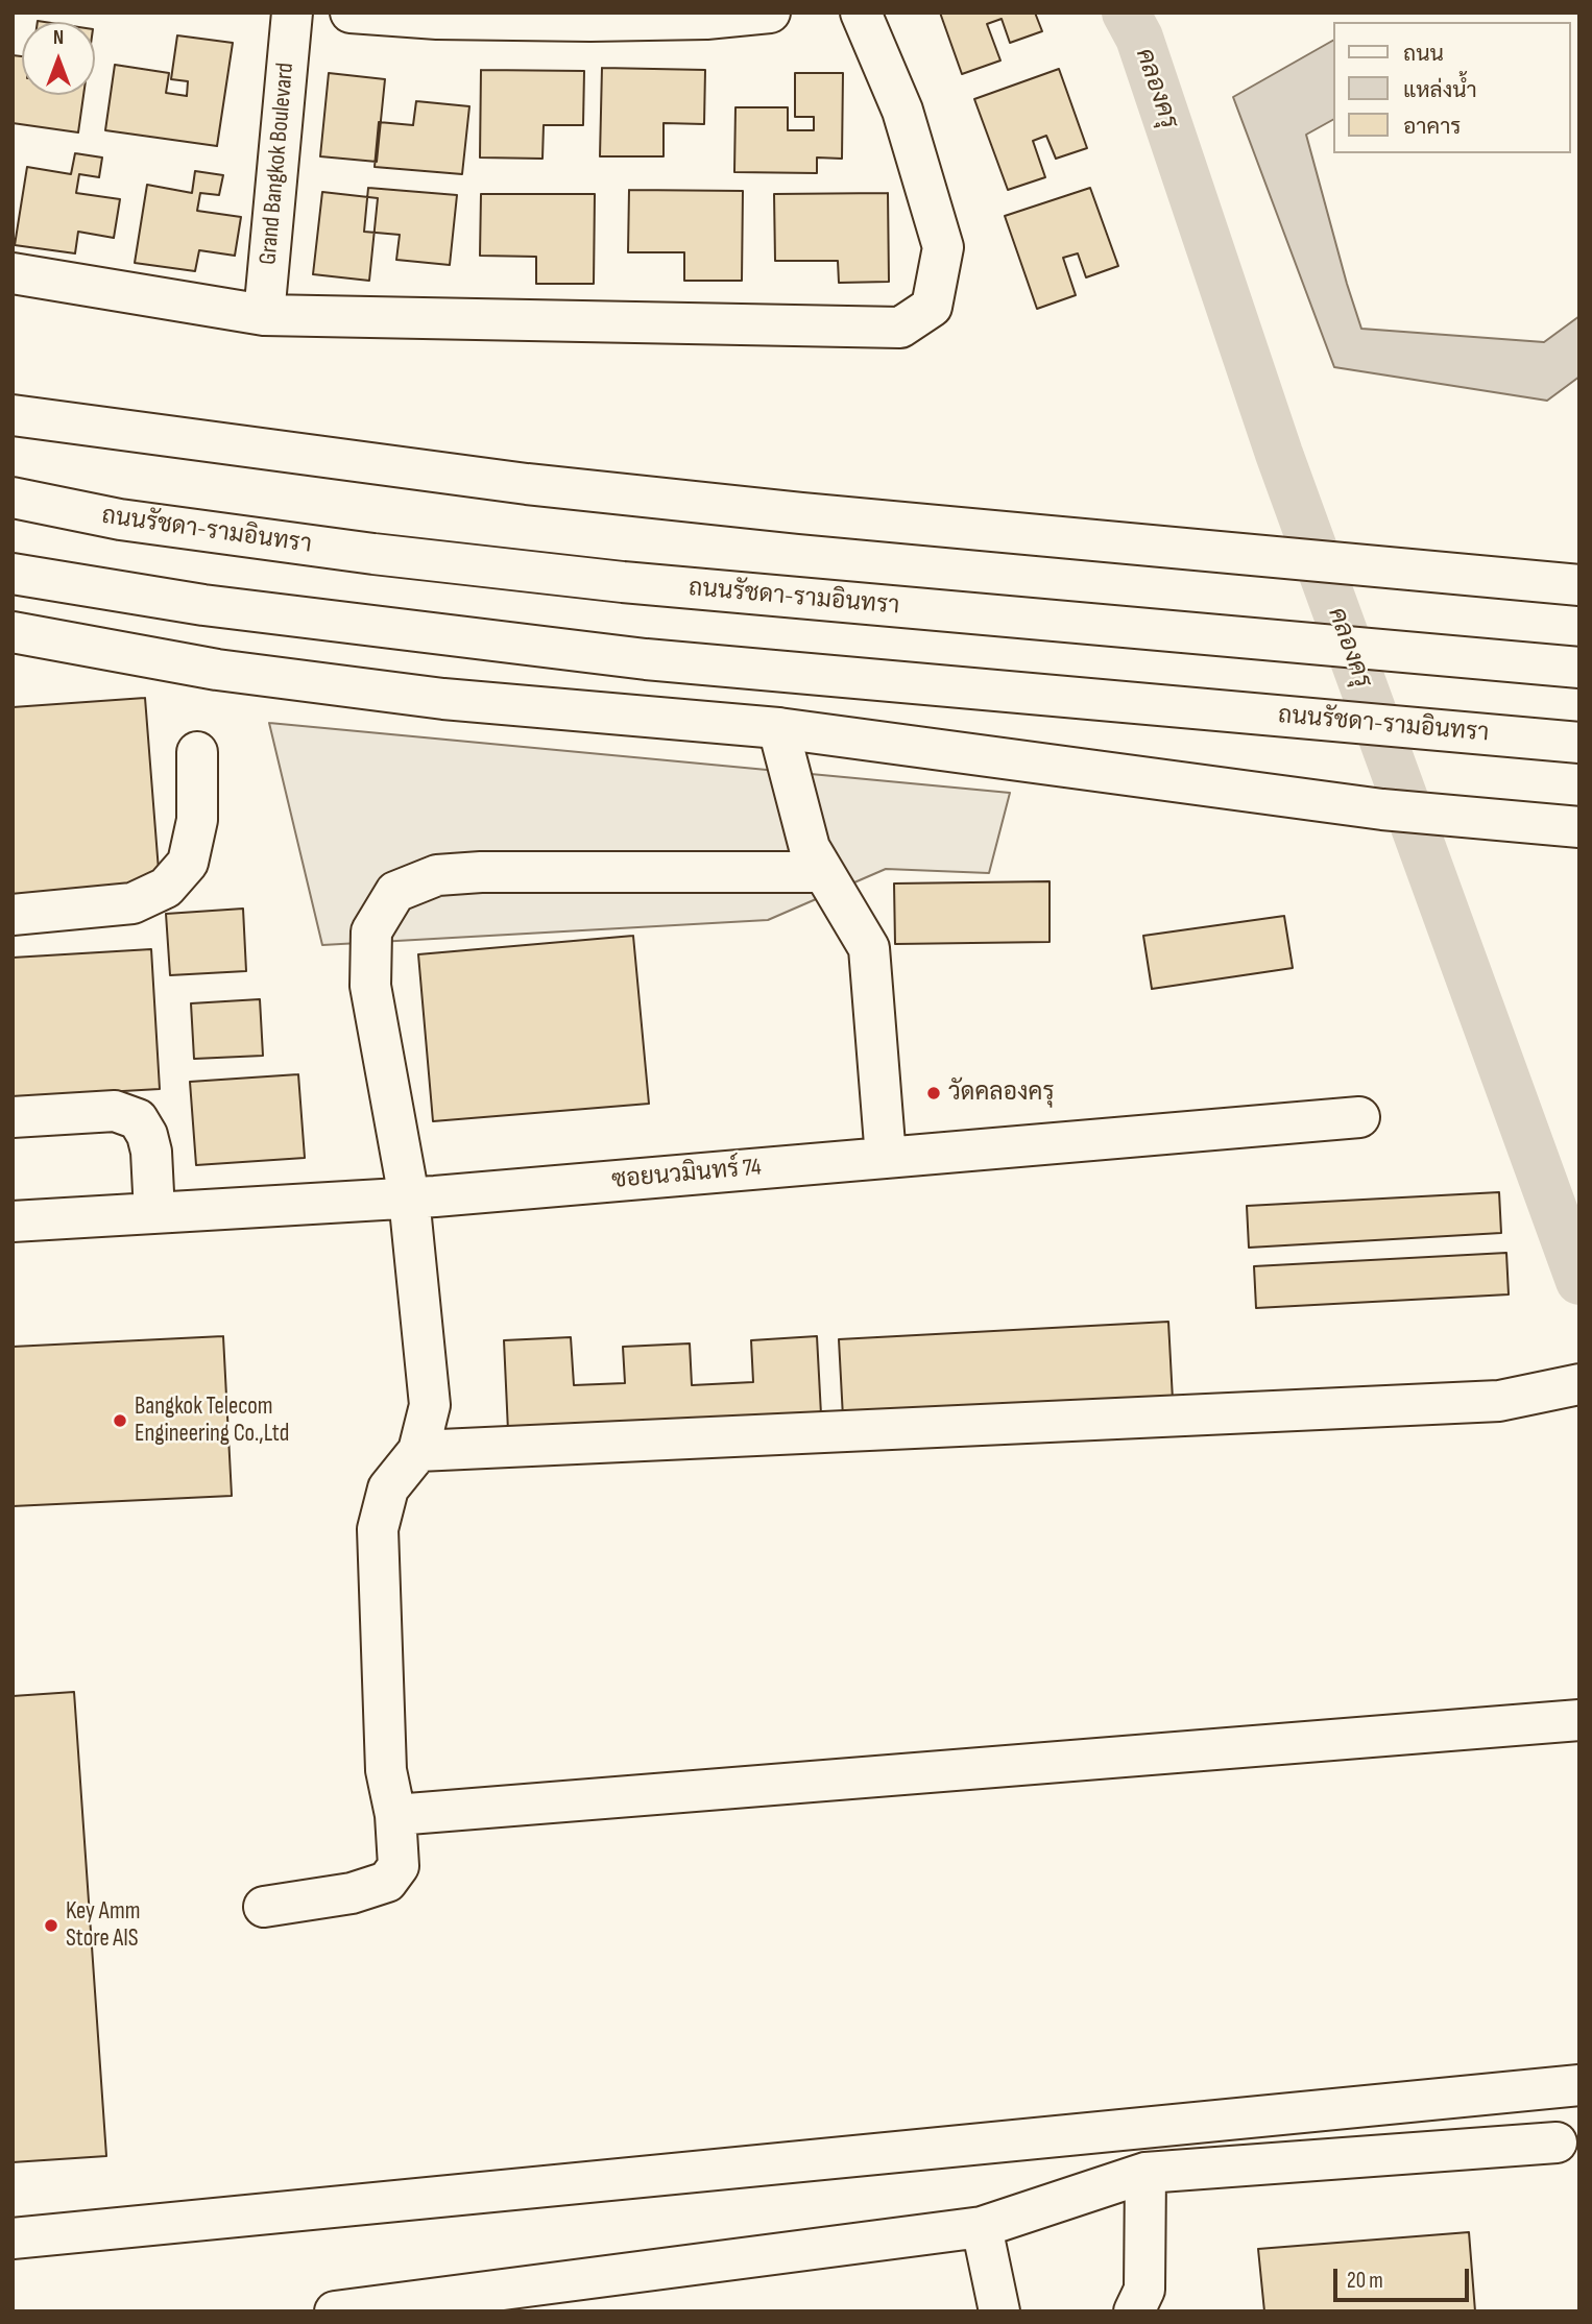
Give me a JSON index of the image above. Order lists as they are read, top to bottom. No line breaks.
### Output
{"streets":{"street":["Grand Bangkok Boulevard","ถนนรัชดา-รามอินทรา","ซอยนวมินทร์ 74"]},"water":["คลองครุ"],"places":["วัดคลองครุ","Bangkok Telecom Engineering Co.,Ltd","Key Amm Store AIS"],"legend":["ถนน","แหล่งน้ำ","อาคาร"],"scale_bar":"20 m","north":"top"}
